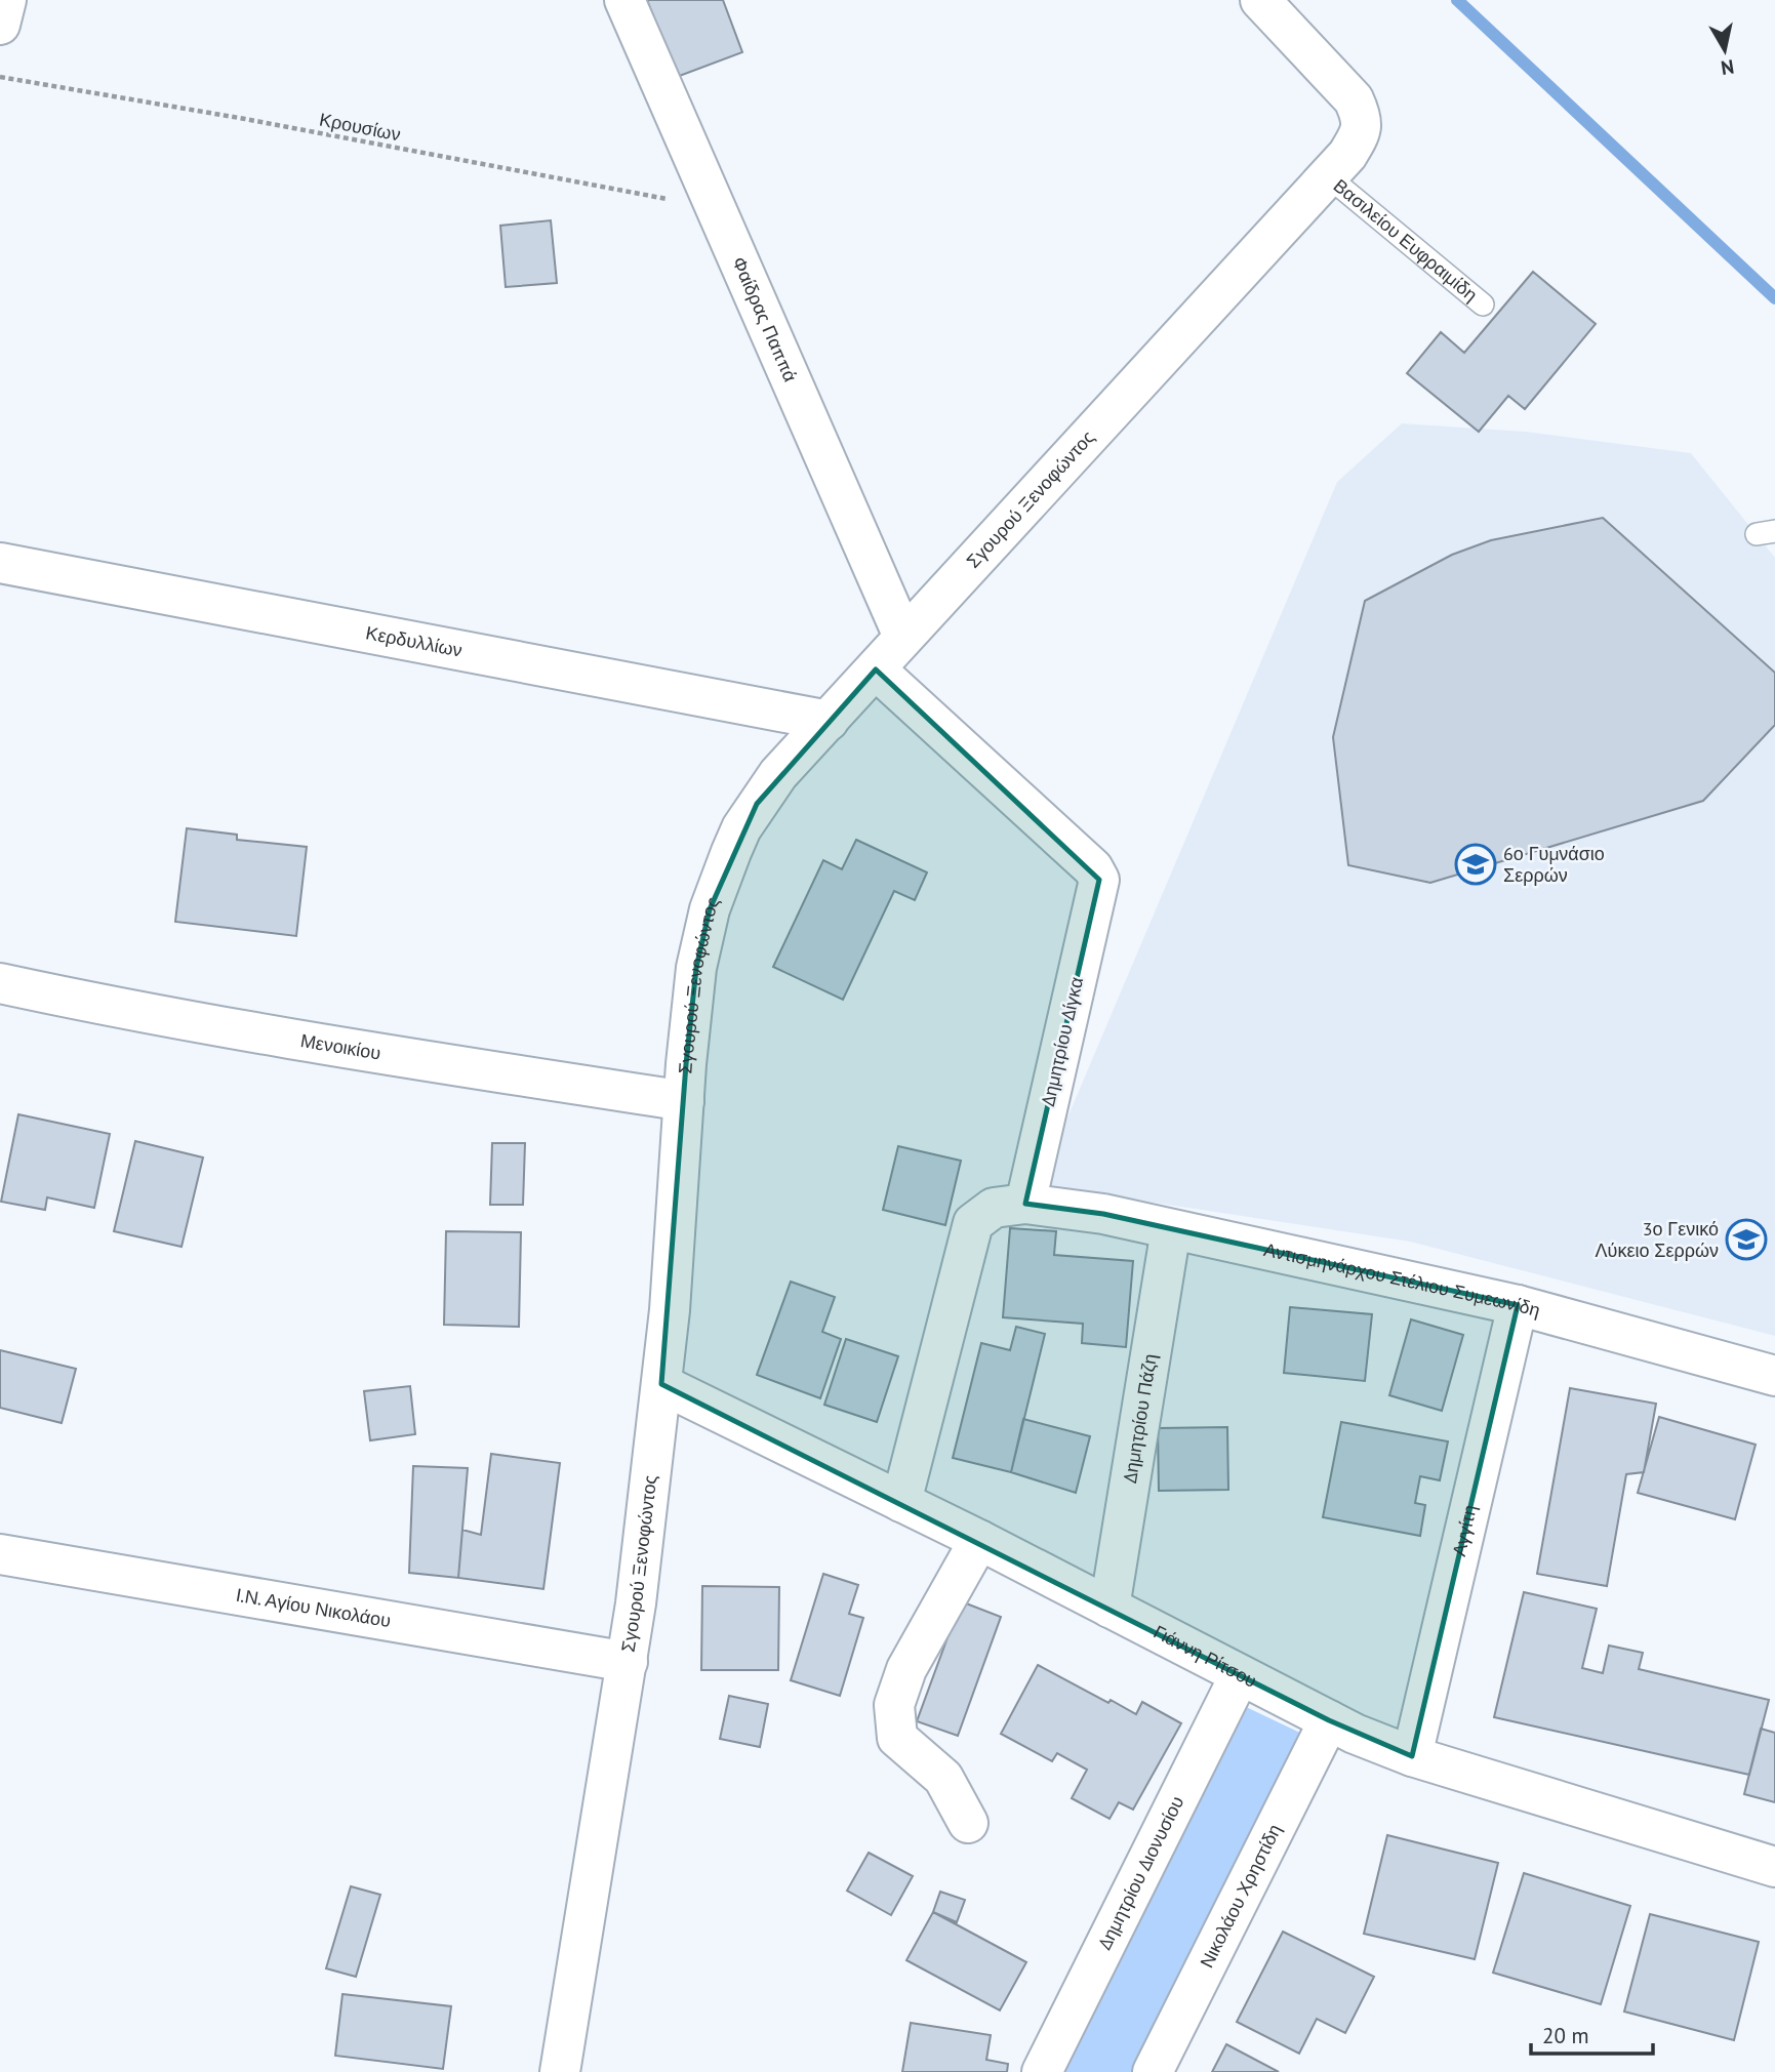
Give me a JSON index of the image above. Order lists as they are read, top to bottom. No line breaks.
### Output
{"streets":{"street":["Φαίδρας Παππά","Σγουρού Ξενοφώντος","Κερδυλλίων","Δημητρίου Δίγκα","Μενοικίου","Αντισμηνάρχου Στέλιου Συμεωνίδη","Δημητρίου Πάζη","Αγγίτη","Ι.Ν. Αγίου Νικολάου","Γιάννη Ρίτσου","Δημητρίου Διονυσίου","Νικολάου Χρηστίδη"],"lane":["Βασιλείου Ευφραιμίδη"],"path":["Κρουσίων"]},"crossings":[["Κρουσίων","Φαίδρας Παππά"],["Βασιλείου Ευφραιμίδη","Σγουρού Ξενοφώντος"],["Φαίδρας Παππά","Σγουρού Ξενοφώντος"],["Σγουρού Ξενοφώντος","Κερδυλλίων"],["Σγουρού Ξενοφώντος","Δημητρίου Δίγκα"],["Σγουρού Ξενοφώντος","Μενοικίου"],["Σγουρού Ξενοφώντος","Ι.Ν. Αγίου Νικολάου"],["Σγουρού Ξενοφώντος","Γιάννη Ρίτσου"],["Δημητρίου Δίγκα","Αντισμηνάρχου Στέλιου Συμεωνίδη"],["Αντισμηνάρχου Στέλιου Συμεωνίδη","Δημητρίου Πάζη"],["Αντισμηνάρχου Στέλιου Συμεωνίδη","Αγγίτη"],["Αντισμηνάρχου Στέλιου Συμεωνίδη","Γιάννη Ρίτσου"],["Δημητρίου Πάζη","Γιάννη Ρίτσου"],["Αγγίτη","Γιάννη Ρίτσου"],["Γιάννη Ρίτσου","Δημητρίου Διονυσίου"],["Γιάννη Ρίτσου","Νικολάου Χρηστίδη"]],"places":{"school or university":["6ο Γυμνάσιο Σερρών","3ο Γενικό Λύκειο Σερρών"]},"scale_bar":"20 m","north":"bottom"}
